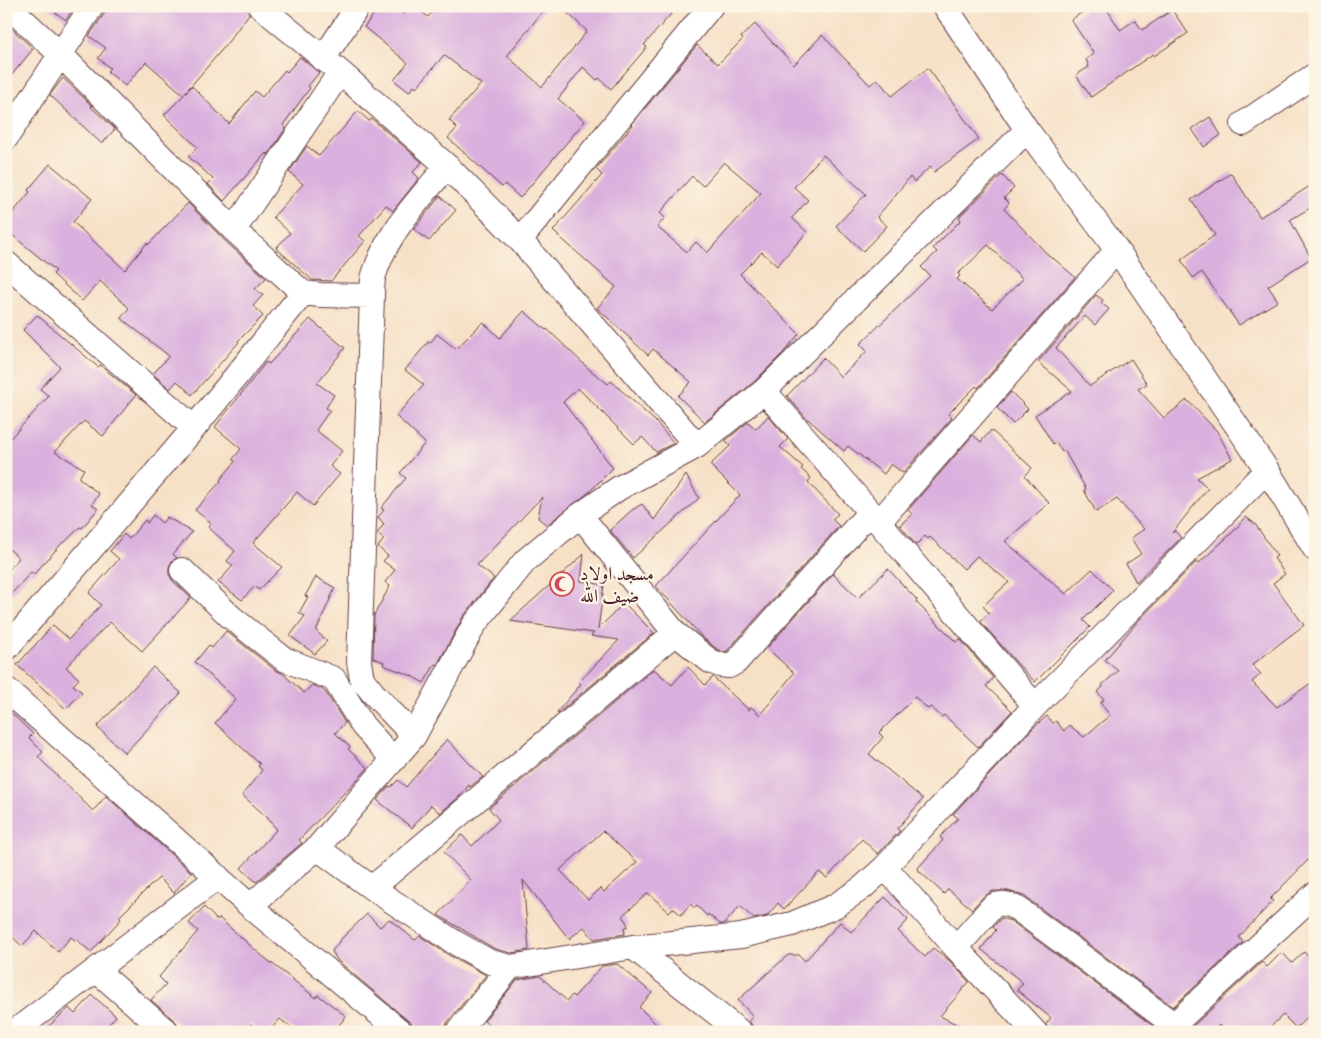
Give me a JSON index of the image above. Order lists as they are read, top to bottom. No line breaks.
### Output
{"places":{"mosque":["مسجد اولاد ضيف الله"]}}
